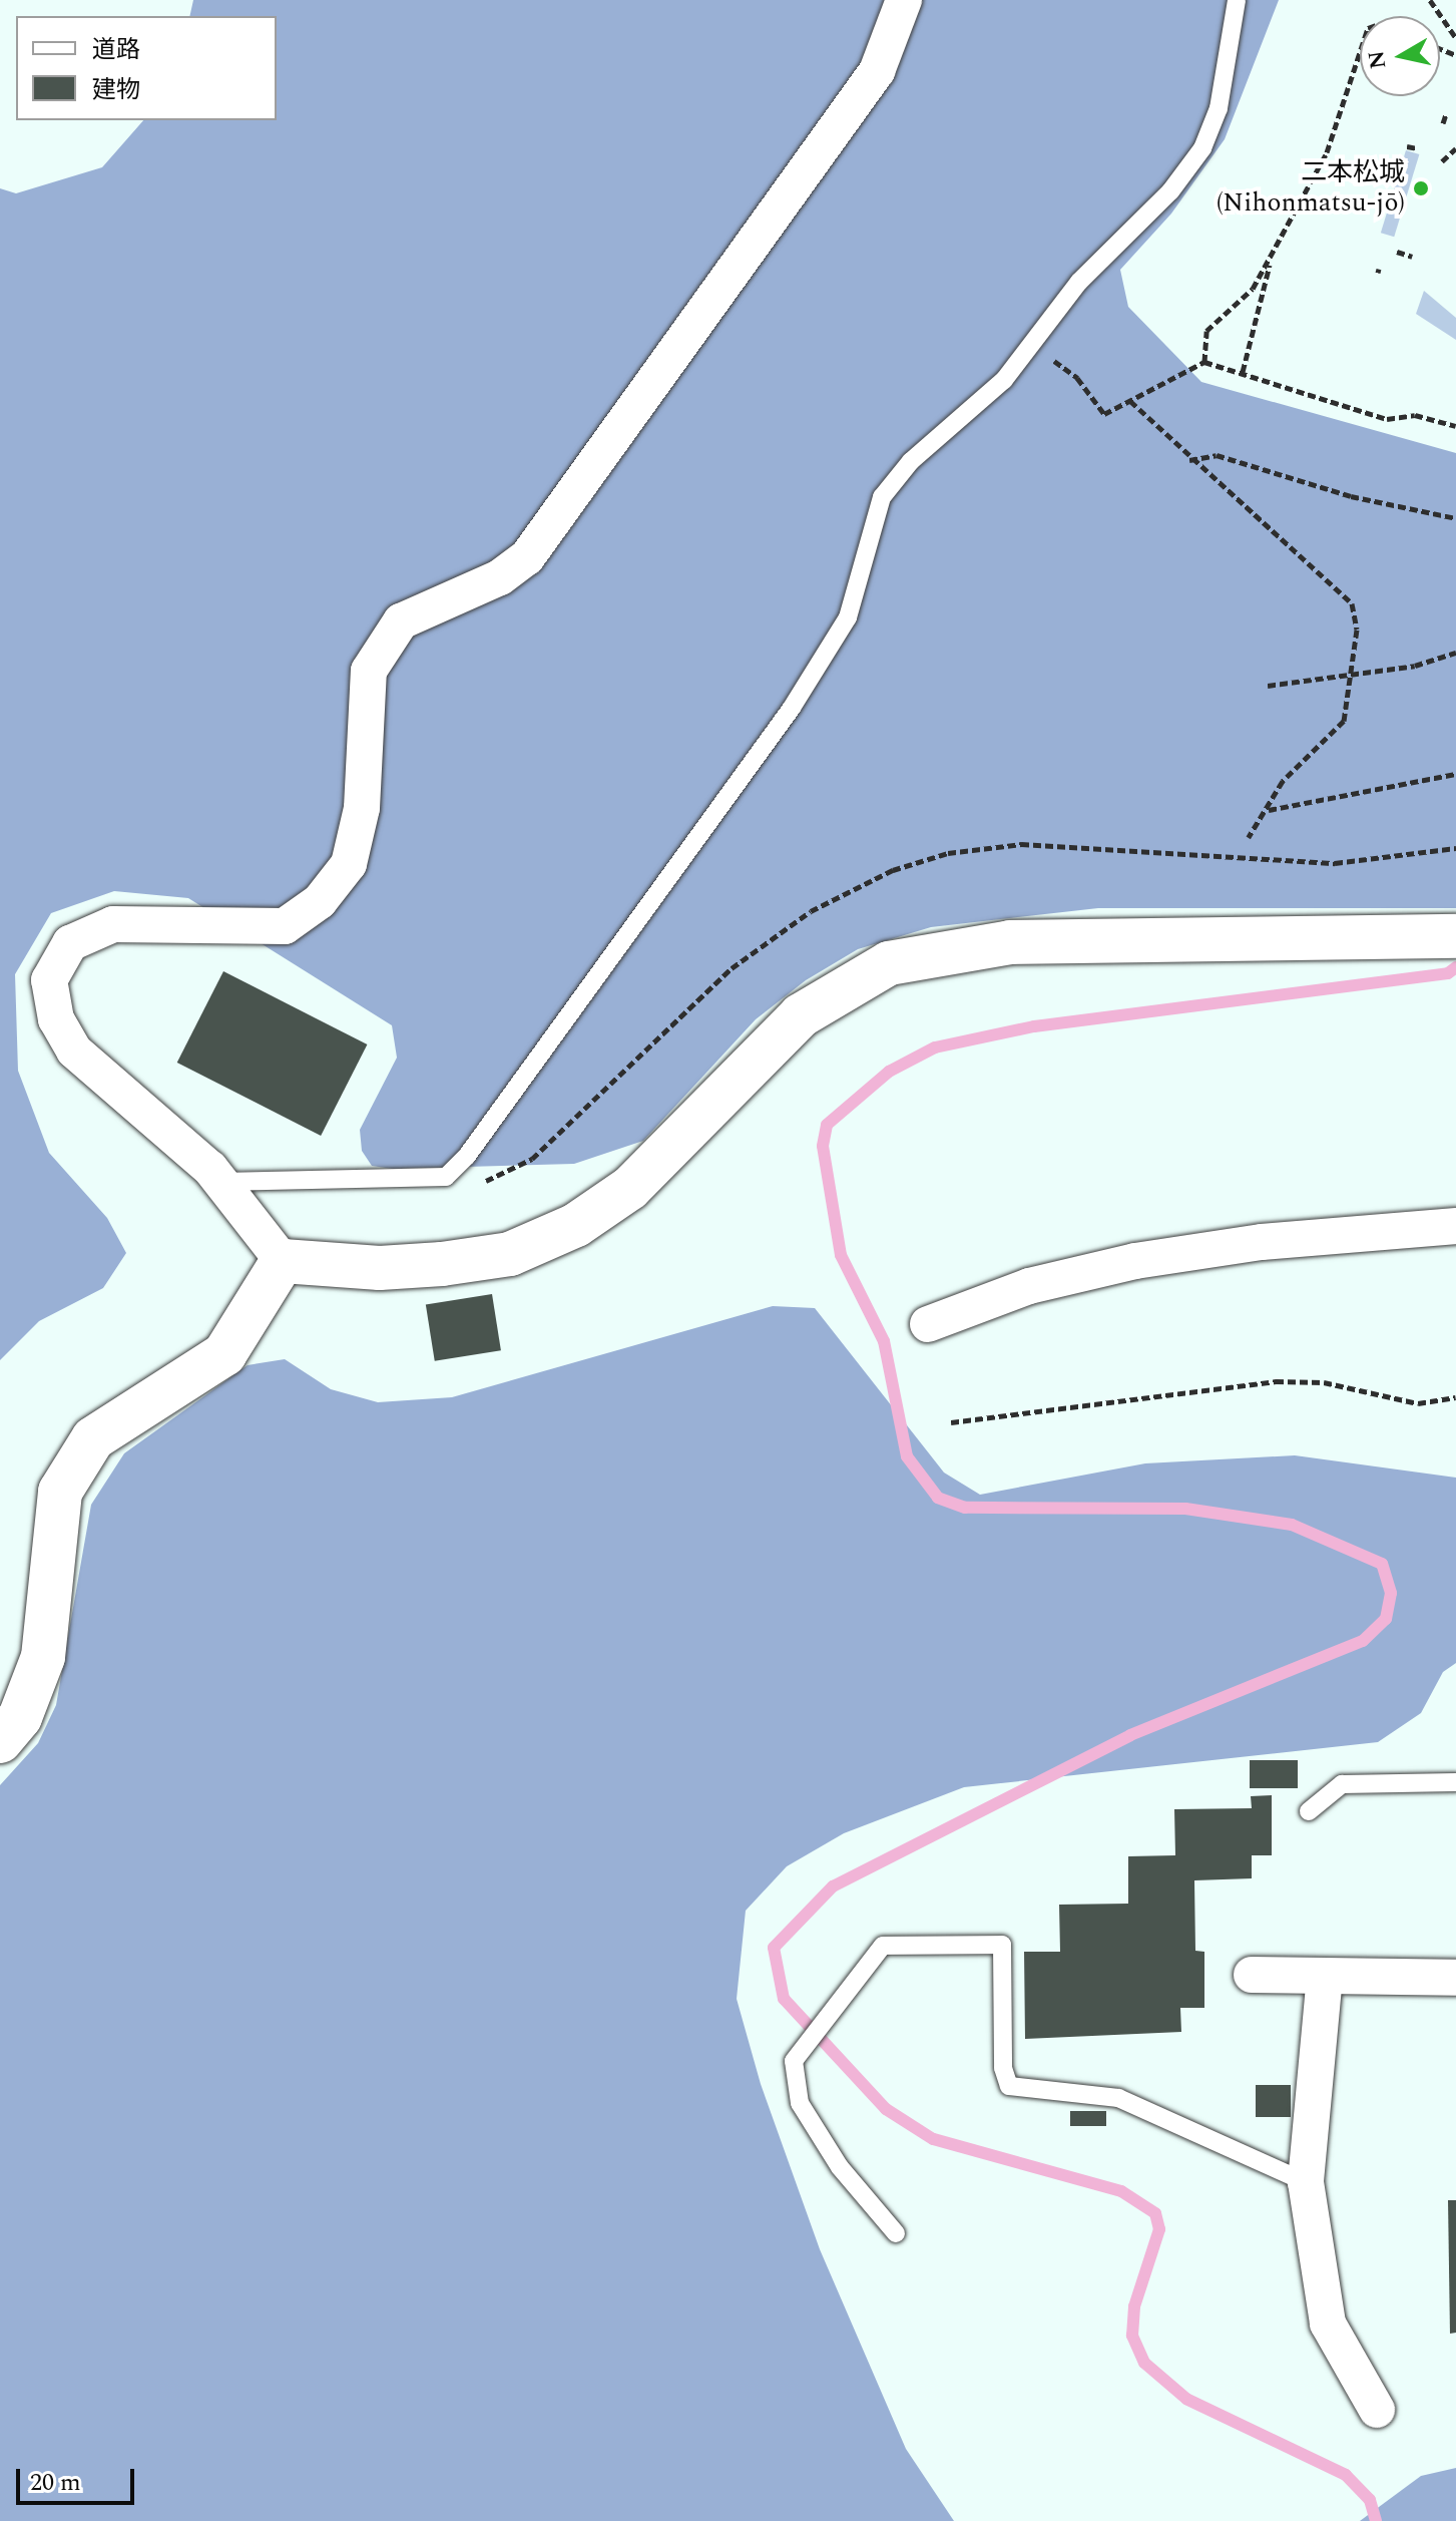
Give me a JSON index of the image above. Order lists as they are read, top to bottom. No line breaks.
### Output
{"places":["二本松城 (Nihonmatsu-jō)"],"legend":["道路","建物"],"scale_bar":"20 m","north":"left"}
